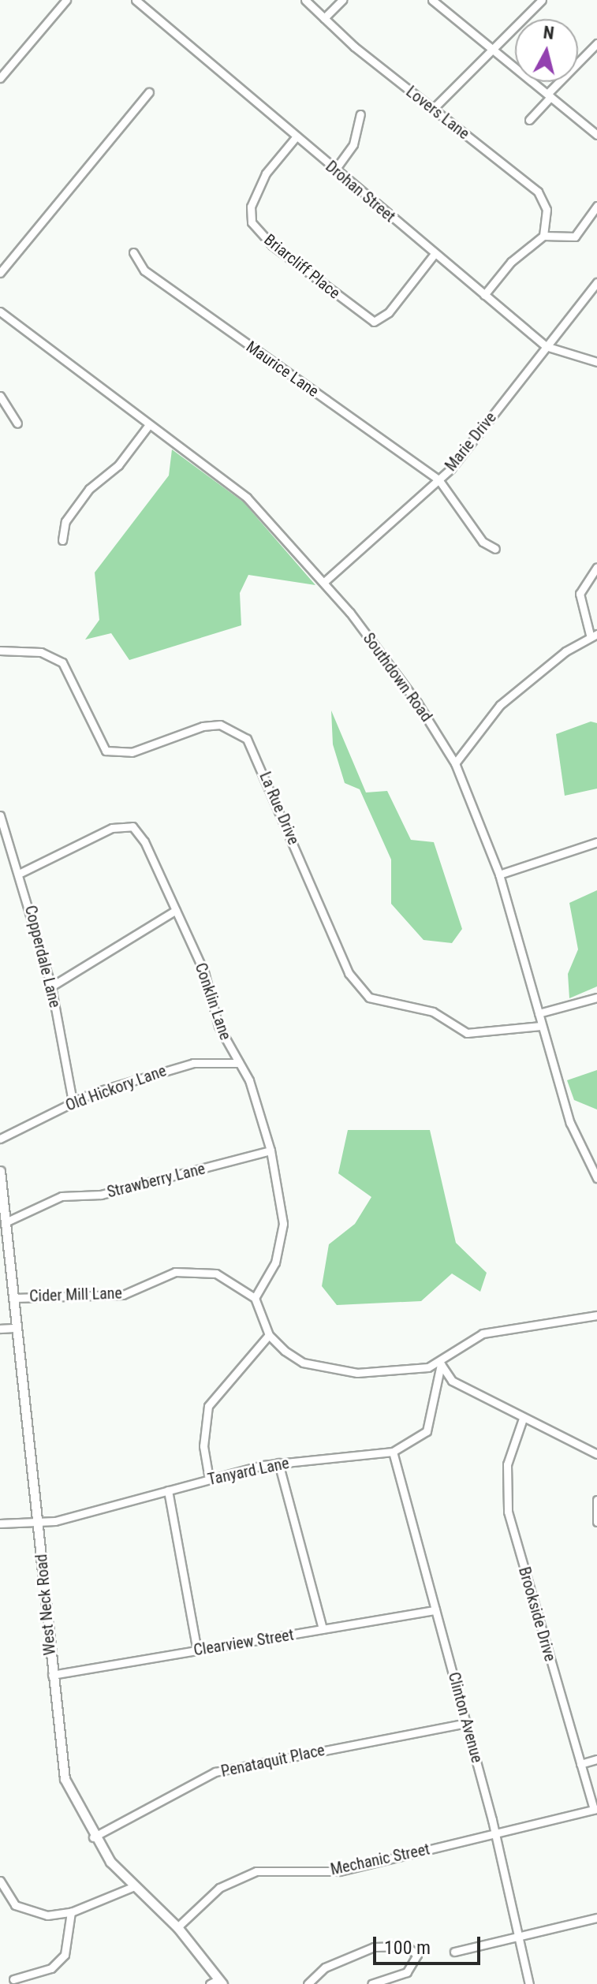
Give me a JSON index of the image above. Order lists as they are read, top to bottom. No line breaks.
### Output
{"streets":{"street":["Lovers Lane","Drohan Street","Briarcliff Place","Maurice Lane","Marie Drive","Southdown Road","La Rue Drive","Copperdale Lane","Conklin Lane","Old Hickory Lane","Strawberry Lane","Cider Mill Lane","Tanyard Lane","West Neck Road","Brookside Drive","Clearview Street","Clinton Avenue","Penataquit Place","Mechanic Street"]},"crossings":[["Drohan Street","Briarcliff Place"],["Drohan Street","Marie Drive"],["Maurice Lane","Marie Drive"],["Marie Drive","Southdown Road"],["Southdown Road","La Rue Drive"],["Copperdale Lane","Conklin Lane"],["Copperdale Lane","Old Hickory Lane"],["Conklin Lane","Old Hickory Lane"],["Conklin Lane","Strawberry Lane"],["Conklin Lane","Cider Mill Lane"],["Strawberry Lane","West Neck Road"],["Cider Mill Lane","West Neck Road"],["Tanyard Lane","West Neck Road"],["Tanyard Lane","Clinton Avenue"],["West Neck Road","Clearview Street"],["West Neck Road","Penataquit Place"],["West Neck Road","Mechanic Street"],["Brookside Drive","Mechanic Street"],["Clearview Street","Clinton Avenue"],["Clinton Avenue","Penataquit Place"],["Clinton Avenue","Mechanic Street"]],"scale_bar":"100 m","north":"top"}
